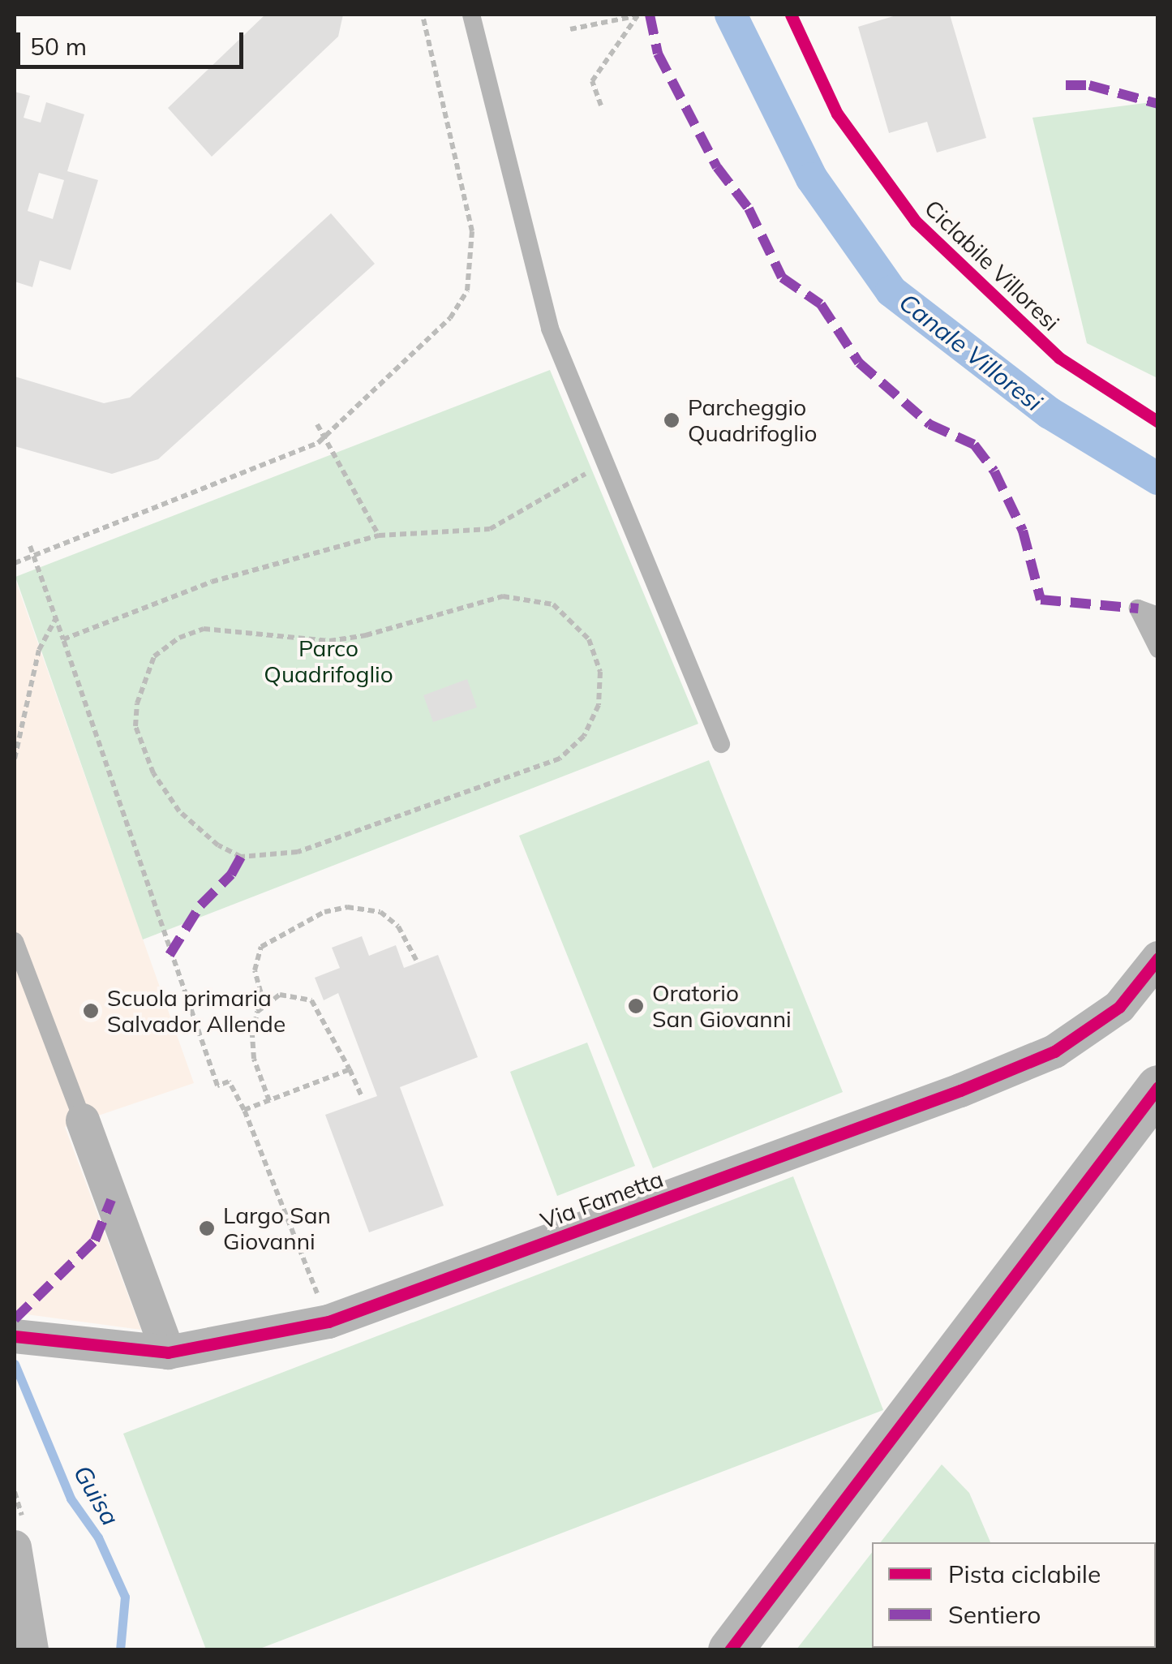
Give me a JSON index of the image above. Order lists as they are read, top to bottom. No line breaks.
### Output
{"streets":{"street":["Via Fametta"],"cycle path":["Ciclabile Villoresi"]},"water":["Canale Villoresi","Guisa"],"parks":["Parco Quadrifoglio"],"places":["Parcheggio Quadrifoglio","Oratorio San Giovanni","Scuola primaria Salvador Allende","Largo San Giovanni"],"legend":["Pista ciclabile","Sentiero"],"scale_bar":"50 m"}
